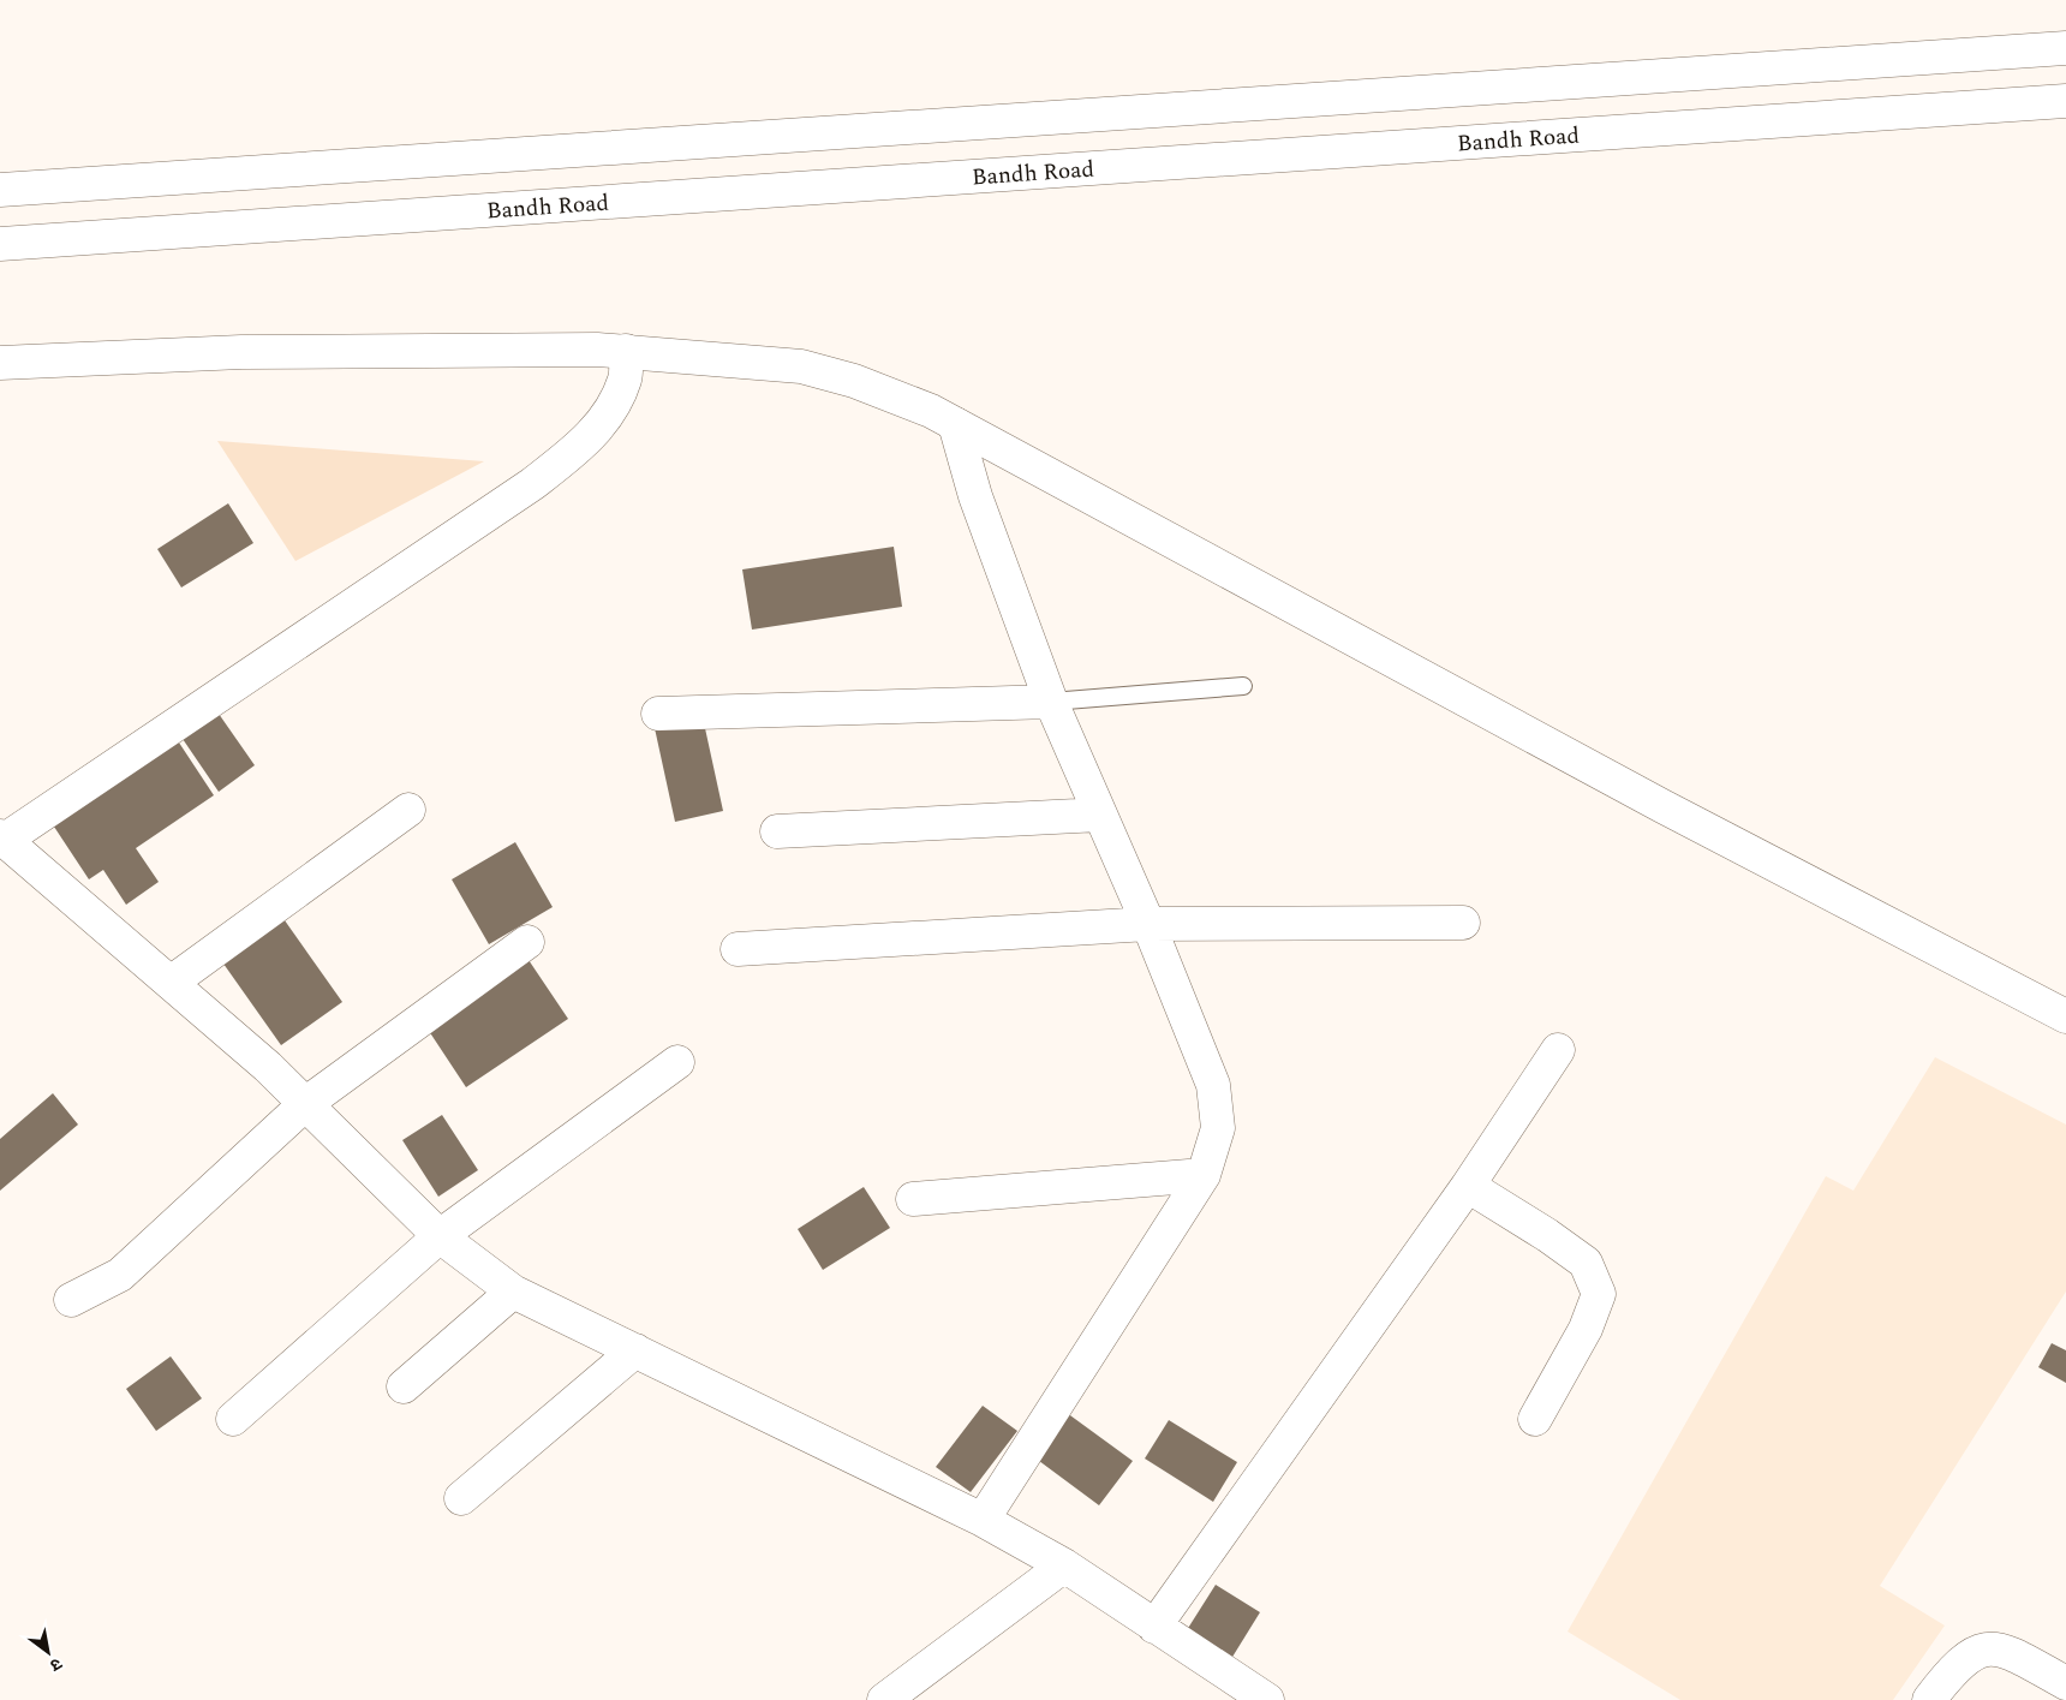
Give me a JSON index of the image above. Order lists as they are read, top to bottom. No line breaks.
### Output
{"streets":{"street":["Bandh Road"]},"north":"bottom right"}
